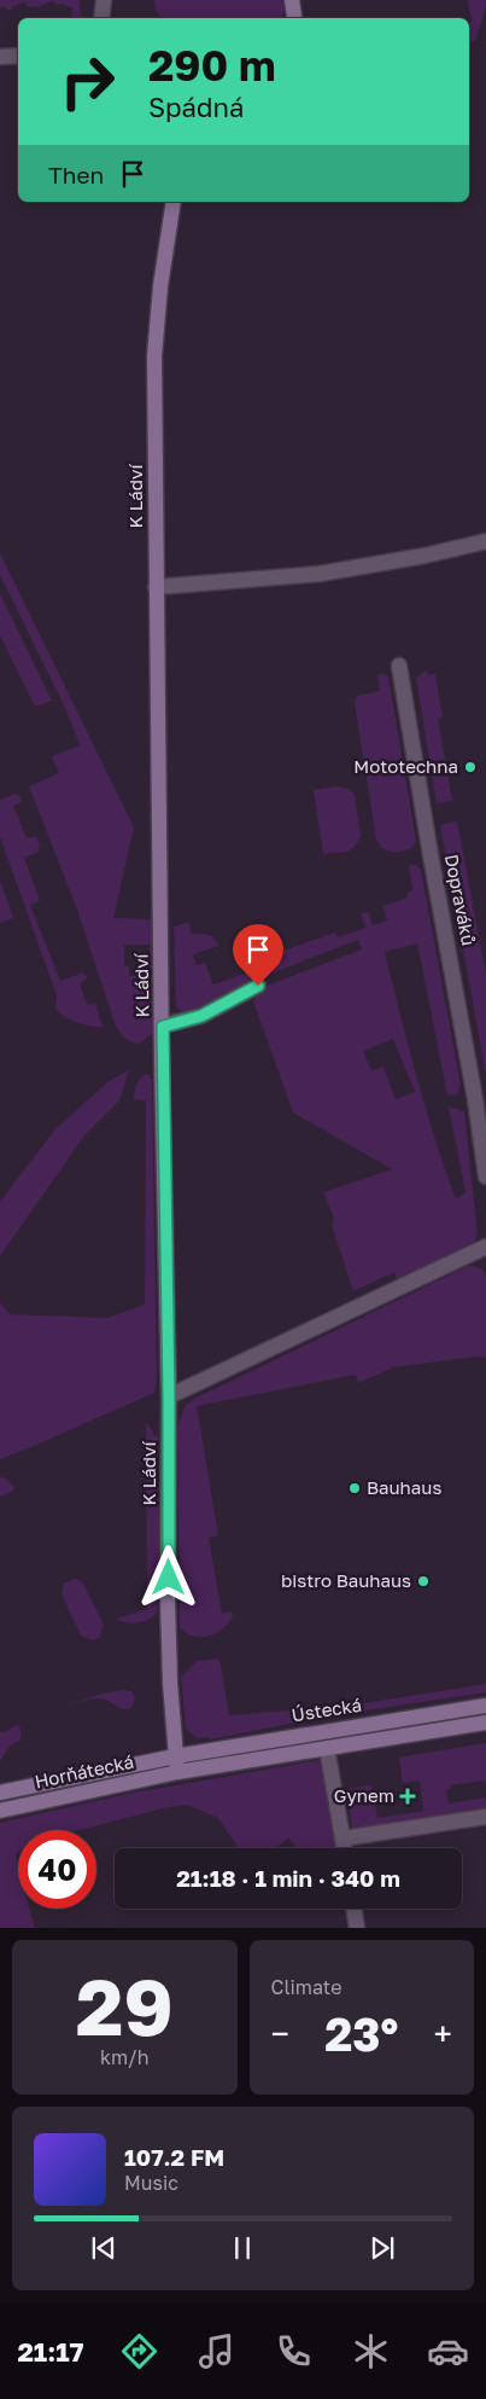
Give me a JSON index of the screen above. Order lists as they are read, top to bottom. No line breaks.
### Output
{"streets":{"street":["K Ládví","Dopraváků","Ústecká","Horňátecká"]},"crossings":[["K Ládví","Ústecká"],["K Ládví","Horňátecká"],["Ústecká","Horňátecká"]],"places":{"other":["Mototechna","Bauhaus","bistro Bauhaus"],"health":["Gynem"]},"page":{"turn":["290 m","Spádná"],"then":"Then","limit":"40","trip":"21:18 · 1 min · 340 m","tile":[["29","km/h"],"Climate"],"heat":["−","23°","+"],"song":["107.2 FM","Music"],"tabs":"21:17"}}
